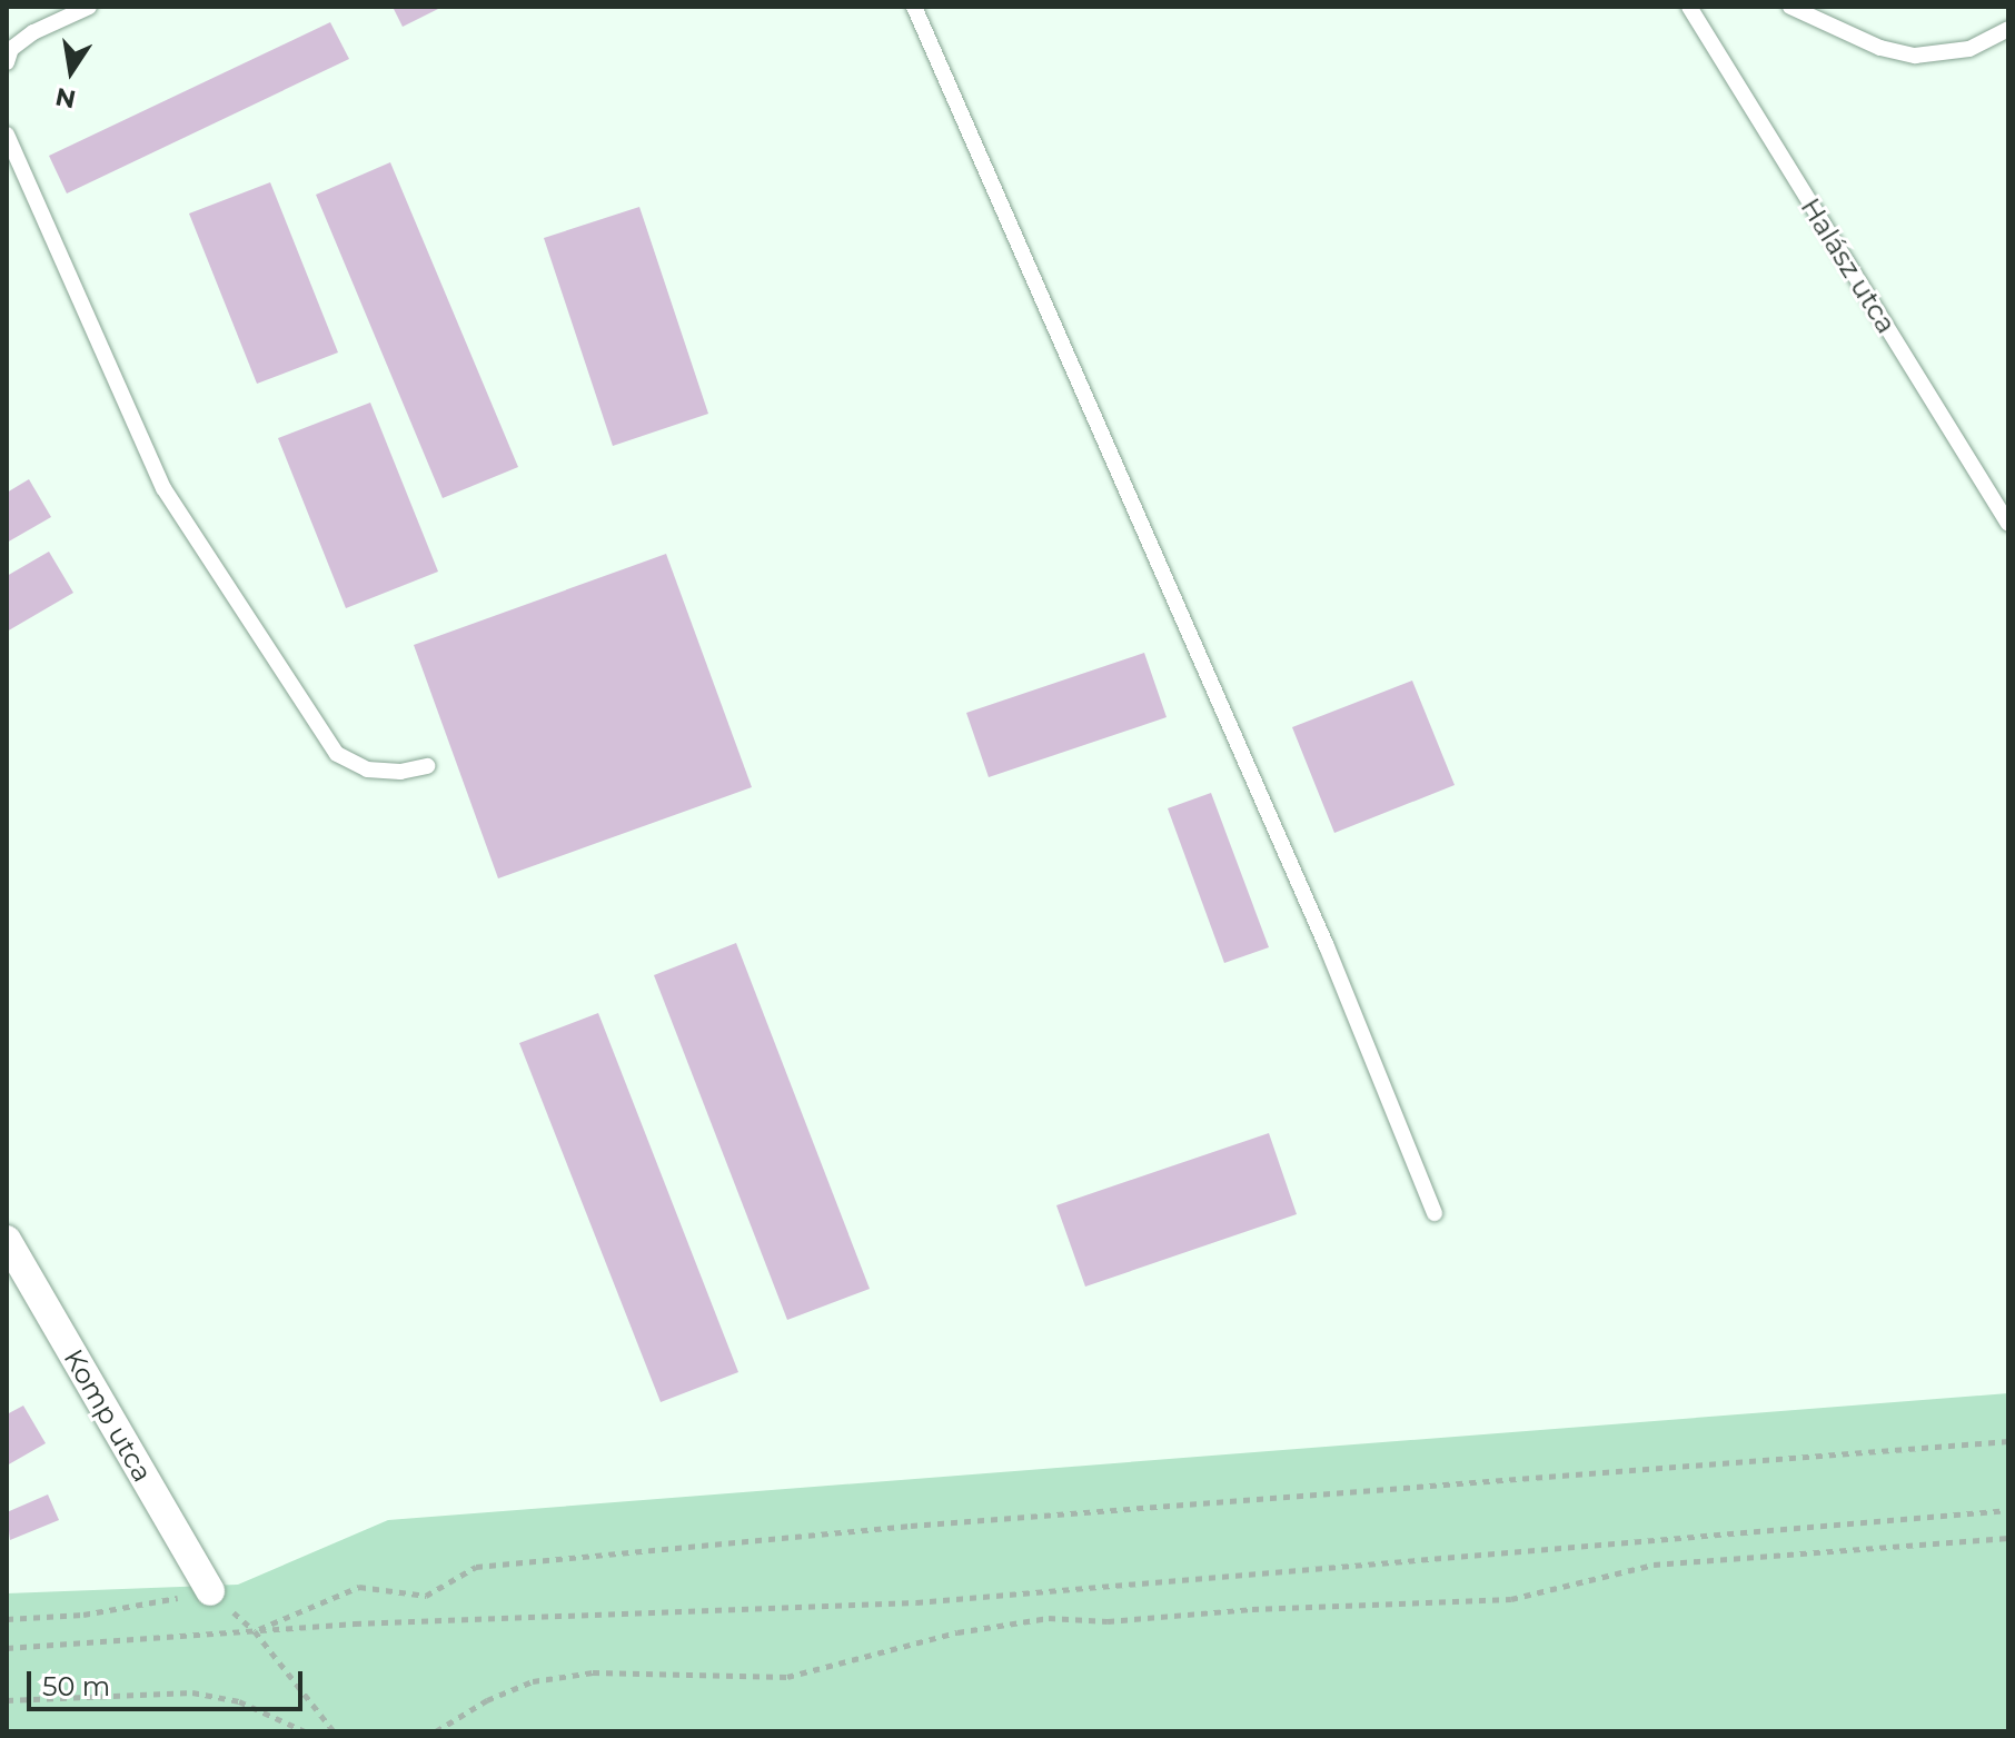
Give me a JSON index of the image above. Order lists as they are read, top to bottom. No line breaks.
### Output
{"streets":{"street":["Komp utca"],"lane":["Halász utca"]},"scale_bar":"50 m","north":"bottom"}
